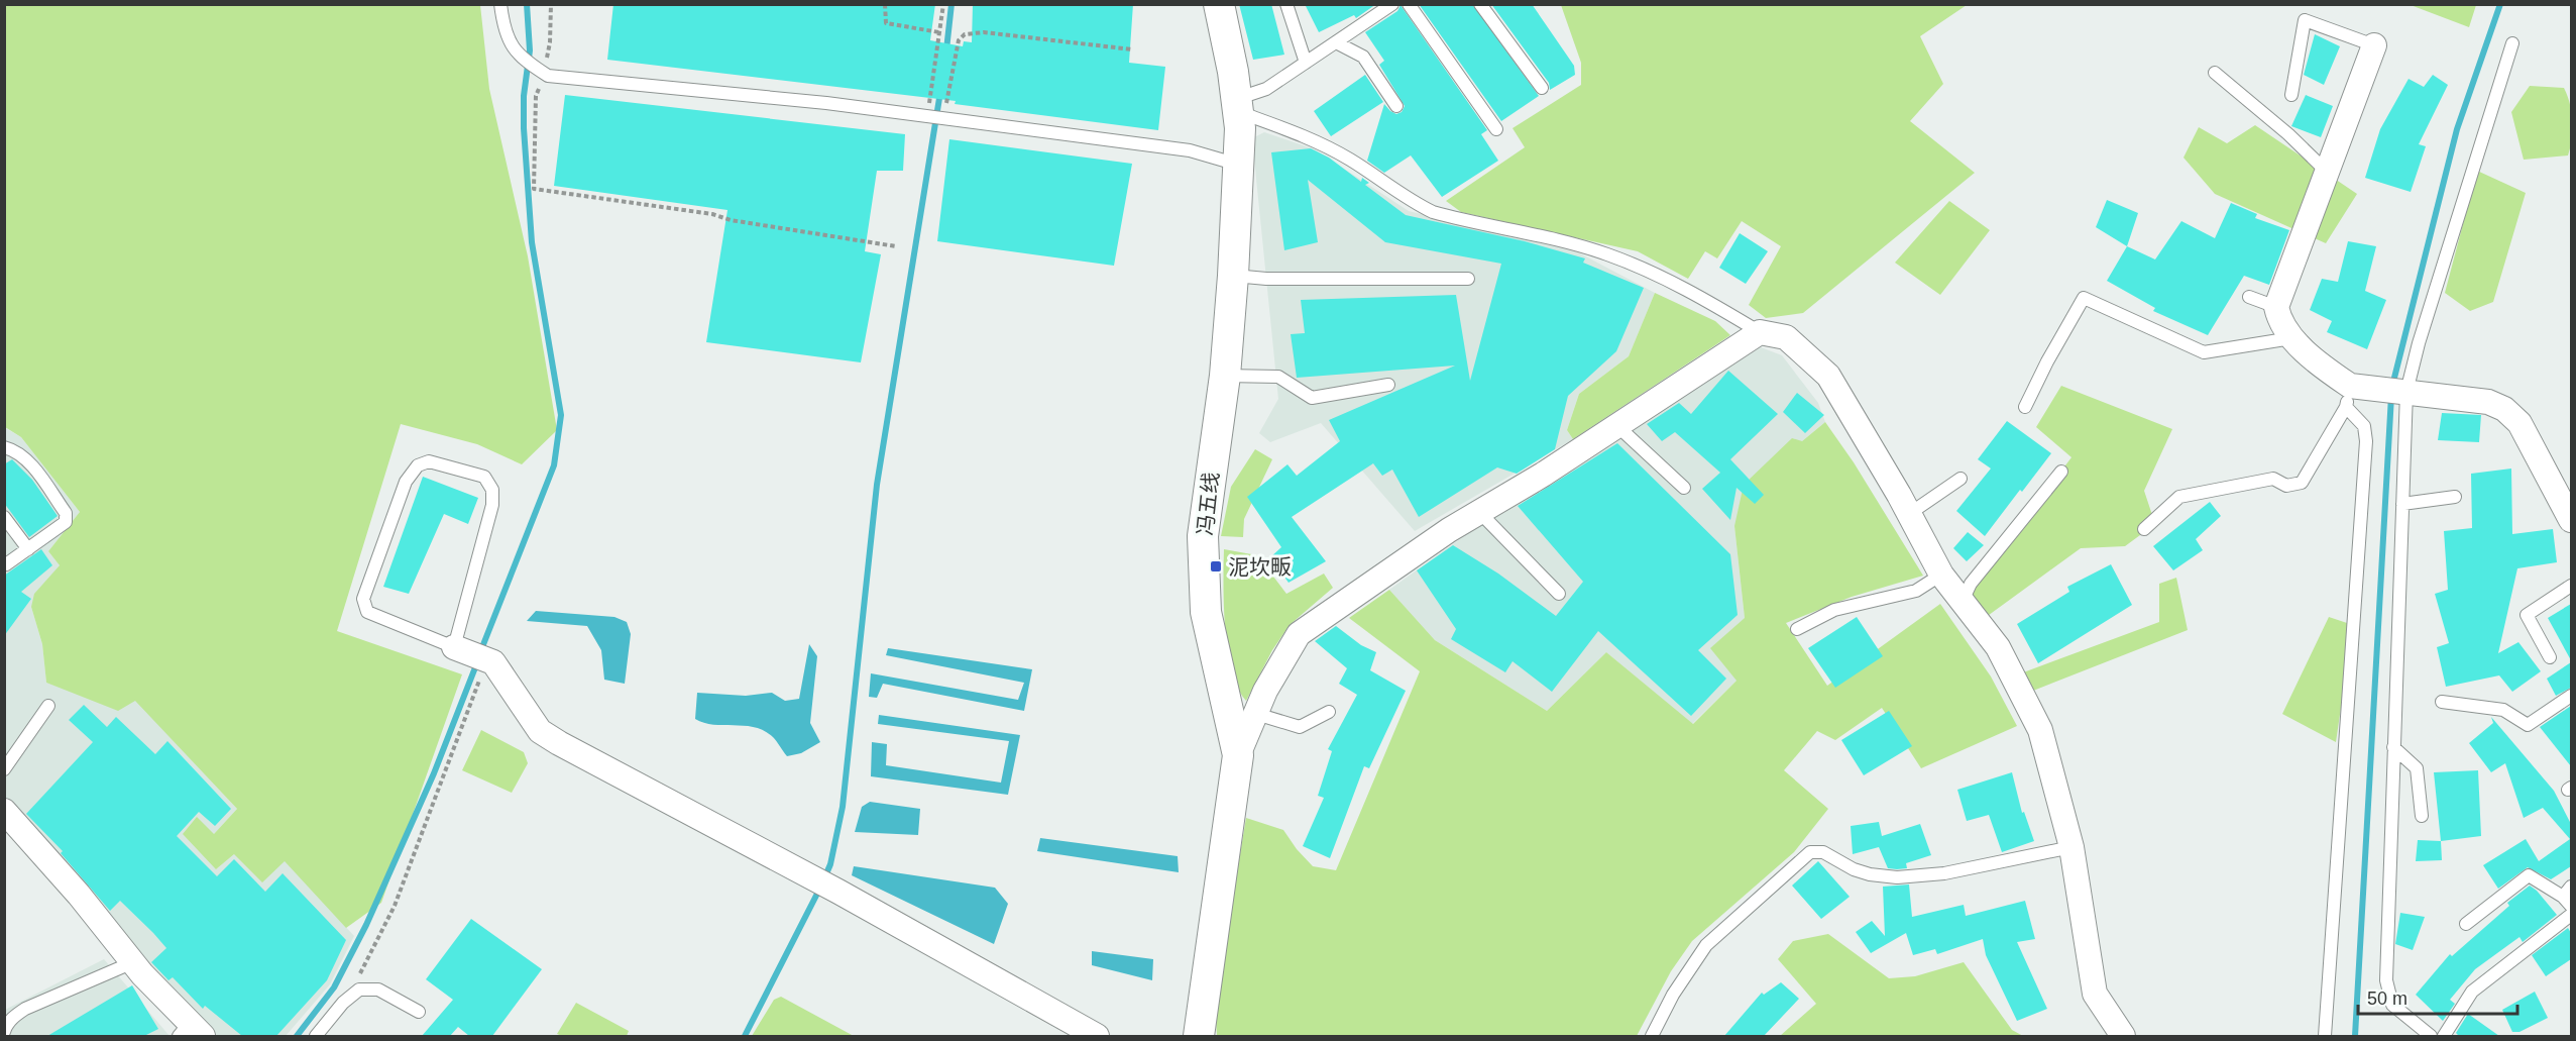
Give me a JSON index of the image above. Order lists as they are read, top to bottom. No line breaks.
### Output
{"streets":{"street":["冯五线"]},"places":{"transit":["泥坎畈"]},"scale_bar":"50 m"}
